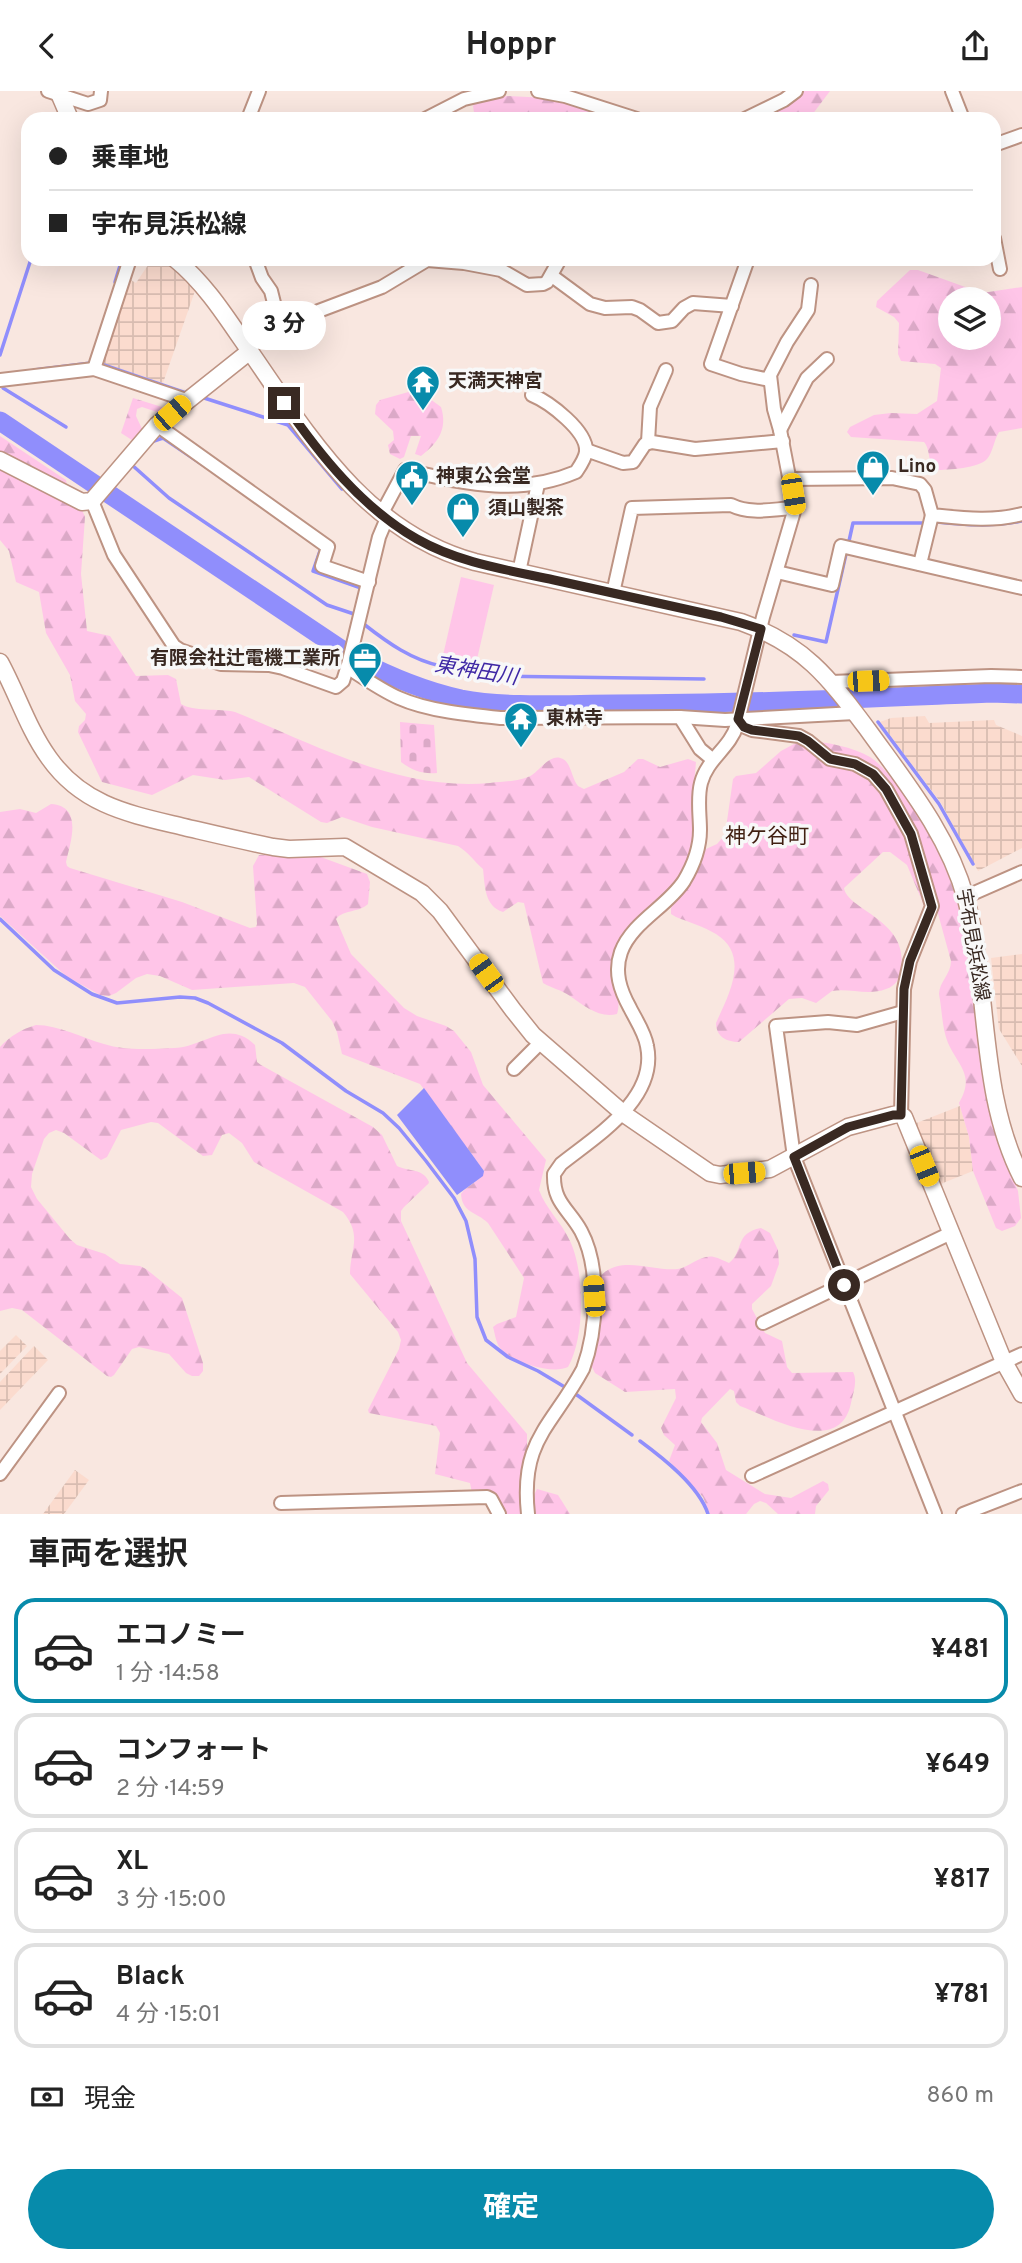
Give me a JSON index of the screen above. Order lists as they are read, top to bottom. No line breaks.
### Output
{"streets":{"street":["宇布見浜松線"]},"districts":["神ケ谷町"],"water":["東神田川"],"places":{"temple":["天満天神宮","東林寺"],"shop":["Lino","須山製茶"],"public building":["神東公会堂"],"office":["有限会社辻電機工業所"]},"page":{"header":"Hoppr","banner":["乗車地","宇布見浜松線"],"bubble":"3 分","heading":"車両を選択","list":[{"name":"エコノミー","note":"1 分 · 14:58","value":"¥481"},{"name":"コンフォート","note":"2 分 · 14:59","value":"¥649"},{"name":"XL","note":"3 分 · 15:00","value":"¥817"},{"name":"Black","note":"4 分 · 15:01","value":"¥781"}],"pay":["現金","860 m"],"buttons":"確定"}}
